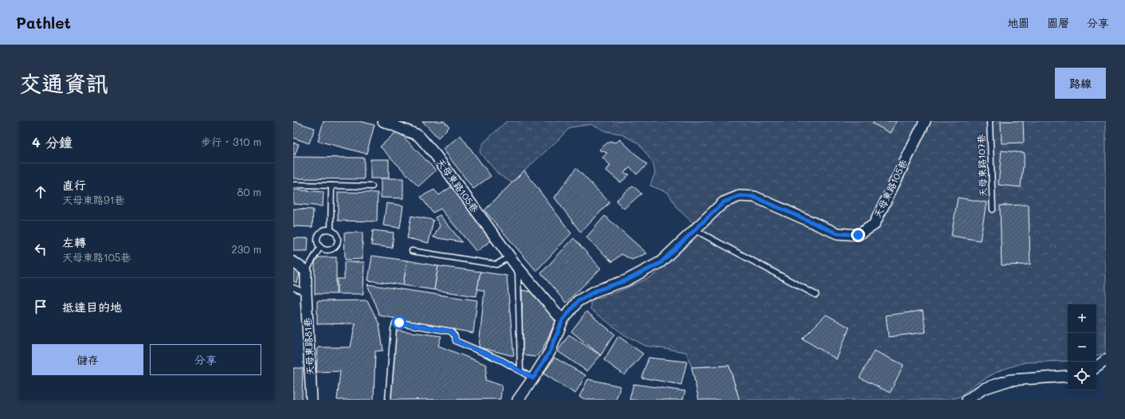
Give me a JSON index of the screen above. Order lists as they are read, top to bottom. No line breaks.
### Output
{"streets":{"street":["天母東路105巷","天母東路81巷"],"lane":["天母東路107巷"]},"page":{"header":"Pathlet","nav":["地圖","圖層","分享"],"buttons":["路線",["儲存","分享"]],"title":"交通資訊","heading":["4 分鐘","步行 · 310 m"],"list":[["直行","天母東路91巷","80 m"],["左轉","天母東路105巷","230 m"],"抵達目的地"],"map_buttons":["+","−"]}}
